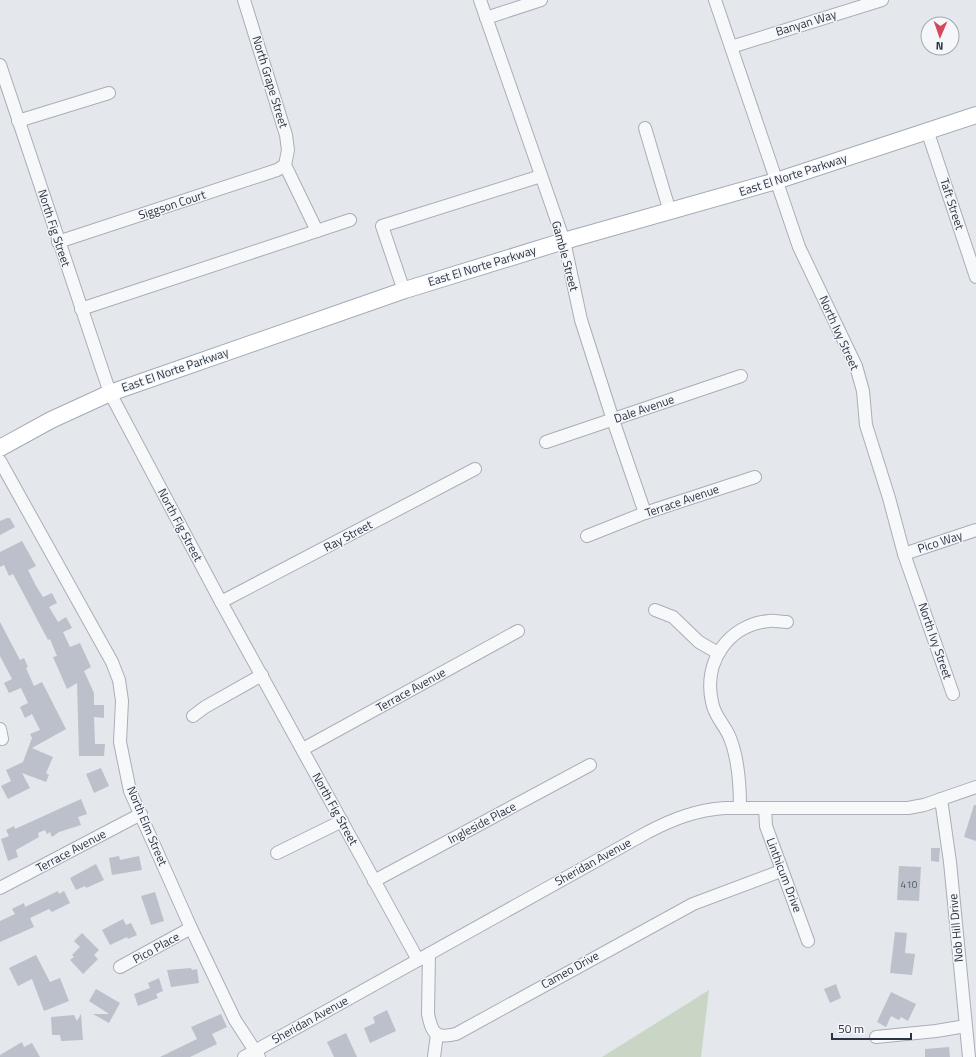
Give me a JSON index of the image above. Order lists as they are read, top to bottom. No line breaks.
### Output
{"streets":{"main road":["East El Norte Parkway"],"street":["Banyan Way","North Grape Street","Taft Street","Siggson Court","North Fig Street","Gamble Street","North Ivy Street","Dale Avenue","Terrace Avenue","Ray Street","Pico Way","Ingleside Place","North Elm Street","Sheridan Avenue","Linthicum Drive","Nob Hill Drive","Pico Place","Cameo Drive"]},"crossings":[["Banyan Way","North Ivy Street"],["North Grape Street","Siggson Court"],["East El Norte Parkway","Taft Street"],["East El Norte Parkway","North Fig Street"],["East El Norte Parkway","Gamble Street"],["East El Norte Parkway","North Ivy Street"],["Siggson Court","North Fig Street"],["North Fig Street","Terrace Avenue"],["North Fig Street","Ray Street"],["North Fig Street","Ingleside Place"],["North Fig Street","Sheridan Avenue"],["Gamble Street","Dale Avenue"],["Gamble Street","Terrace Avenue"],["North Ivy Street","Pico Way"],["Terrace Avenue","North Elm Street"],["North Elm Street","Sheridan Avenue"],["North Elm Street","Pico Place"],["Sheridan Avenue","Linthicum Drive"],["Sheridan Avenue","Nob Hill Drive"],["Linthicum Drive","Cameo Drive"]],"house_numbers":["410"],"scale_bar":"50 m","north":"bottom"}
